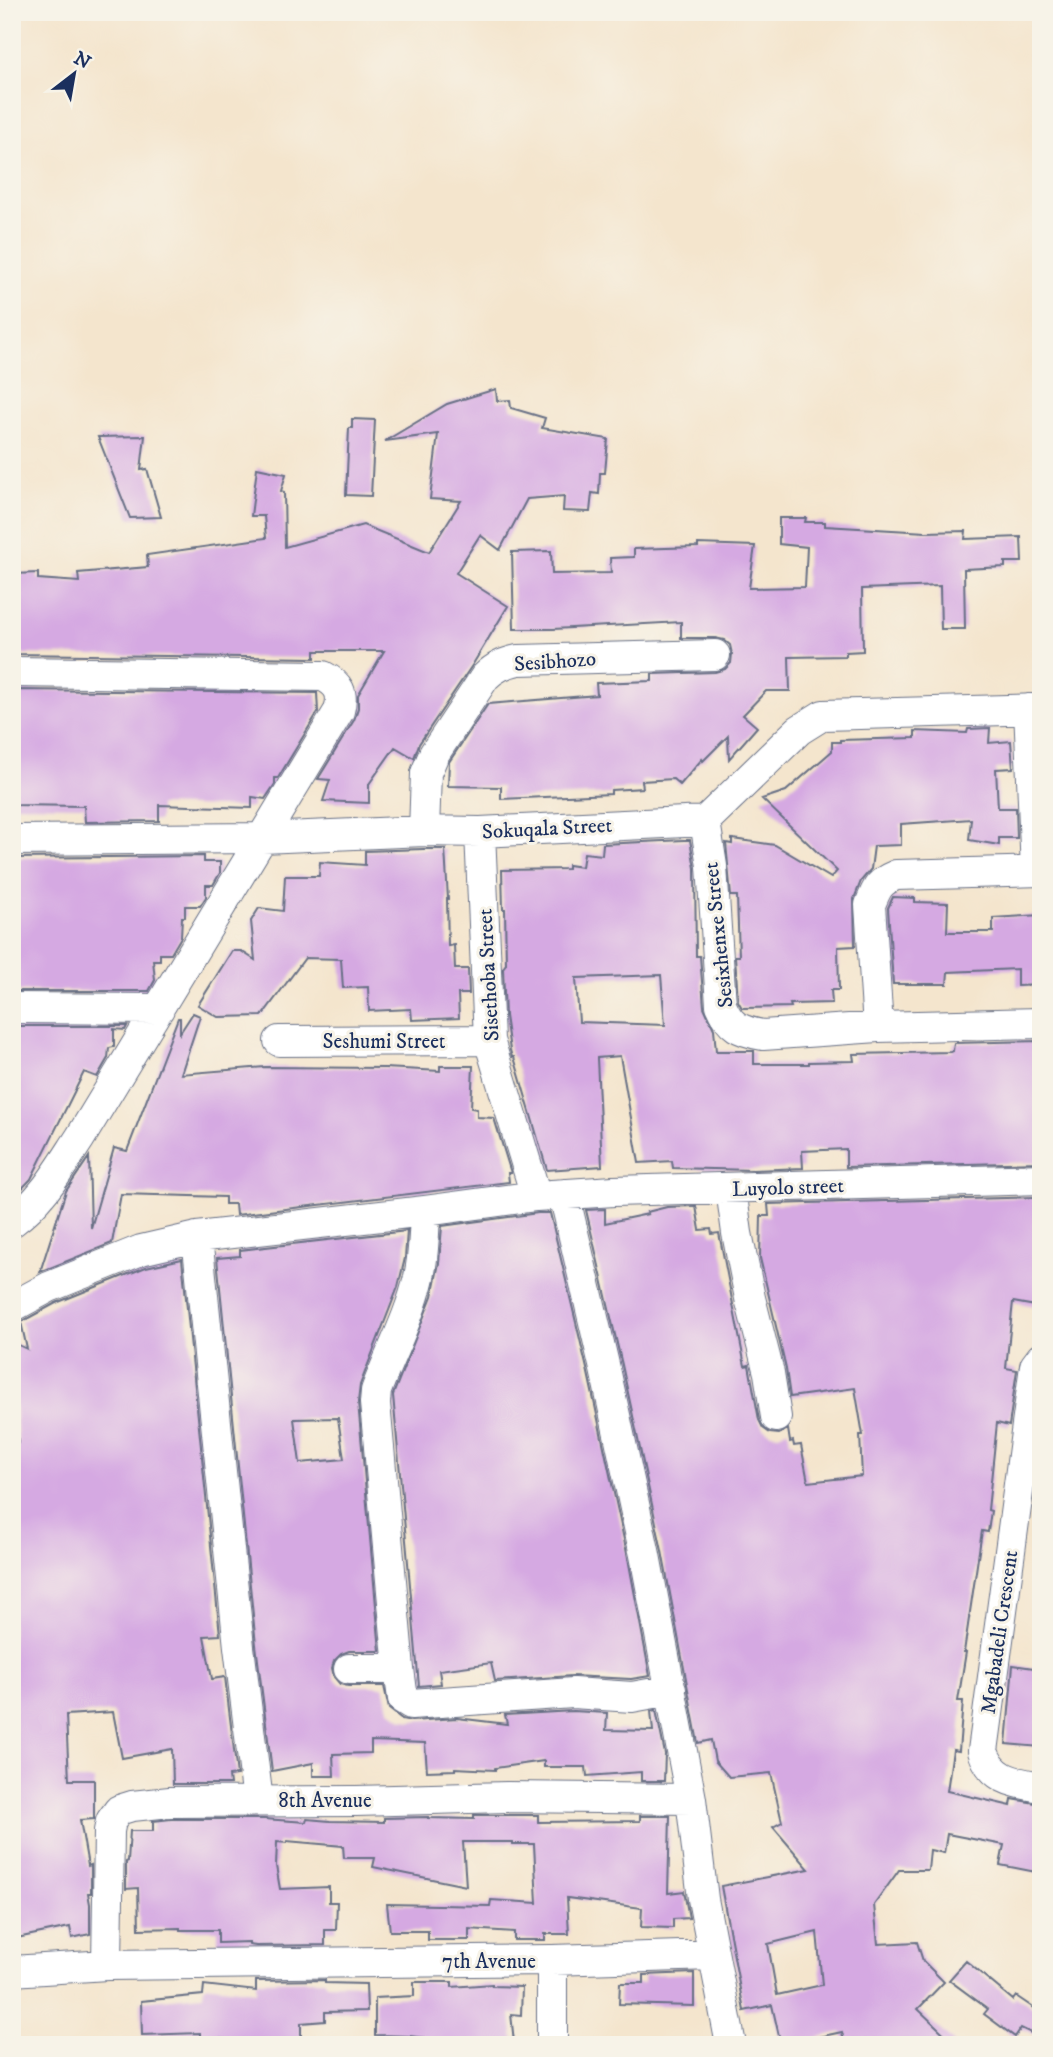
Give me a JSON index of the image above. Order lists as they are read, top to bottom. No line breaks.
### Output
{"streets":{"street":["Sesibhozo","Sokuqala Street","Sesixhenxe Street","Sisethoba Street","Seshumi Street","Luyolo street","Mgabadeli Crescent","8th Avenue","7th Avenue"]},"crossings":[["Sesibhozo","Sokuqala Street"],["Sokuqala Street","Sesixhenxe Street"],["Sokuqala Street","Sisethoba Street"],["Sisethoba Street","Seshumi Street"],["Sisethoba Street","Luyolo street"],["Sisethoba Street","8th Avenue"],["8th Avenue","7th Avenue"]],"north":"top right"}
